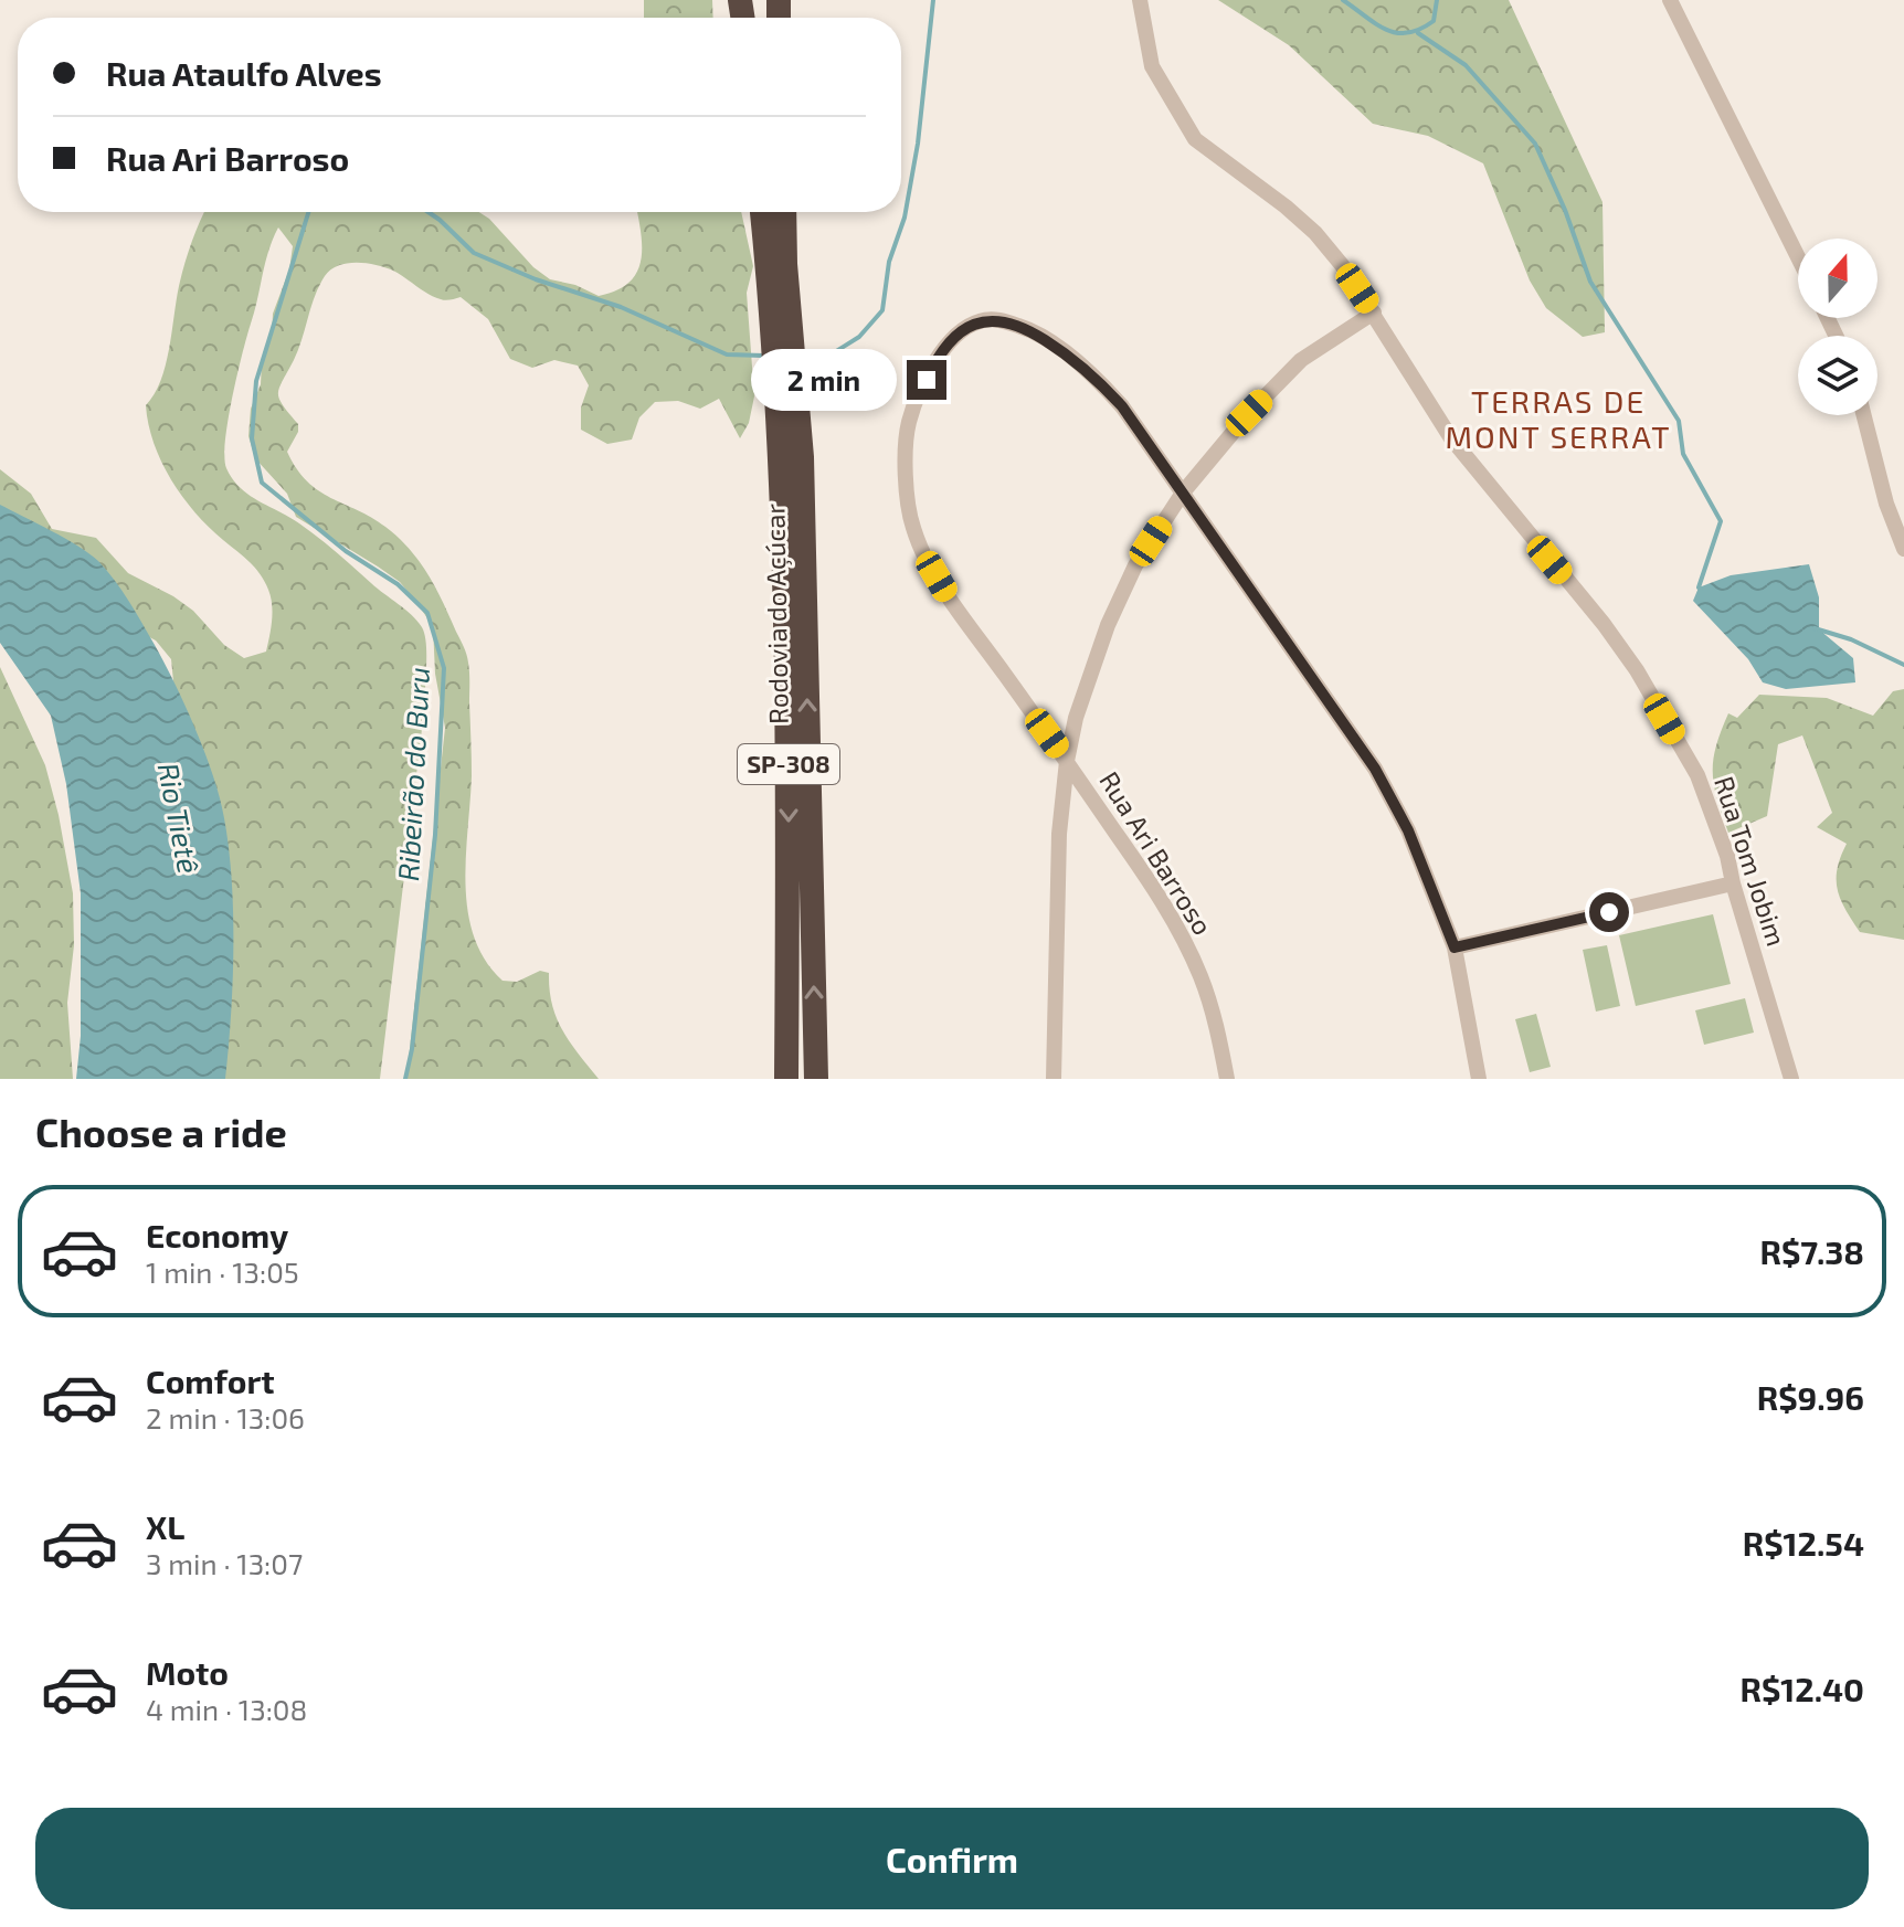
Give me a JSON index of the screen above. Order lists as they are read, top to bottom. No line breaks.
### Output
{"streets":{"highway":["Rodovia do Açúcar","SP-308"],"street":["Rua Ari Barroso","Rua Tom Jobim"]},"districts":["TERRAS DE MONT SERRAT"],"water":["Ribeirão do Buru","Rio Tietê"],"north":"top","page":{"banner":["Rua Ataulfo Alves","Rua Ari Barroso"],"bubble":"2 min","heading":"Choose a ride","list":[{"name":"Economy","note":"1 min · 13:05","value":"R$7.38"},{"name":"Comfort","note":"2 min · 13:06","value":"R$9.96"},{"name":"XL","note":"3 min · 13:07","value":"R$12.54"},{"name":"Moto","note":"4 min · 13:08","value":"R$12.40"}],"buttons":"Confirm"}}
